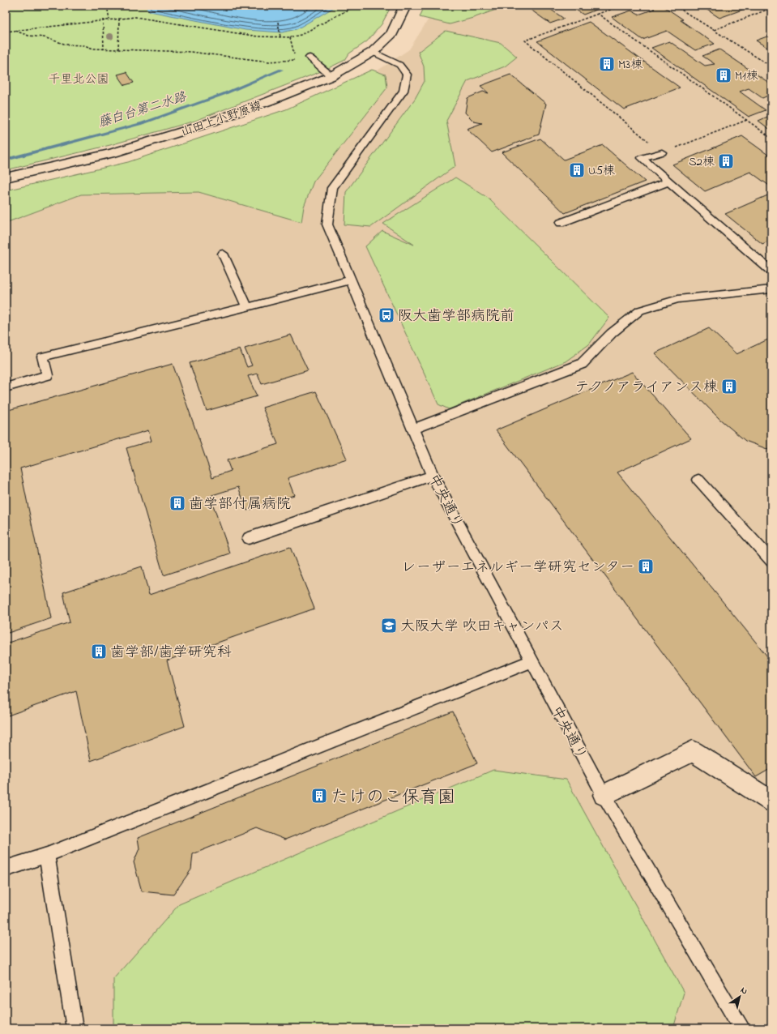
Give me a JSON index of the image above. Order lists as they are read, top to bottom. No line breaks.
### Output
{"streets":{"main road":["山田上小野原線"],"lane":["中央通り"]},"crossings":[["山田上小野原線","中央通り"]],"water":["藤白台第二水路"],"parks":["千里北公園"],"places":{"building":["M3棟","M1棟","S2棟","U5棟","テクノアライアンス棟","歯学部付属病院","レーザーエネルギー学研究センター","歯学部/歯学研究科","たけのこ保育園"],"bus stop":["阪大歯学部病院前"],"school or university":["大阪大学 吹田キャンパス"]},"north":"top right"}
